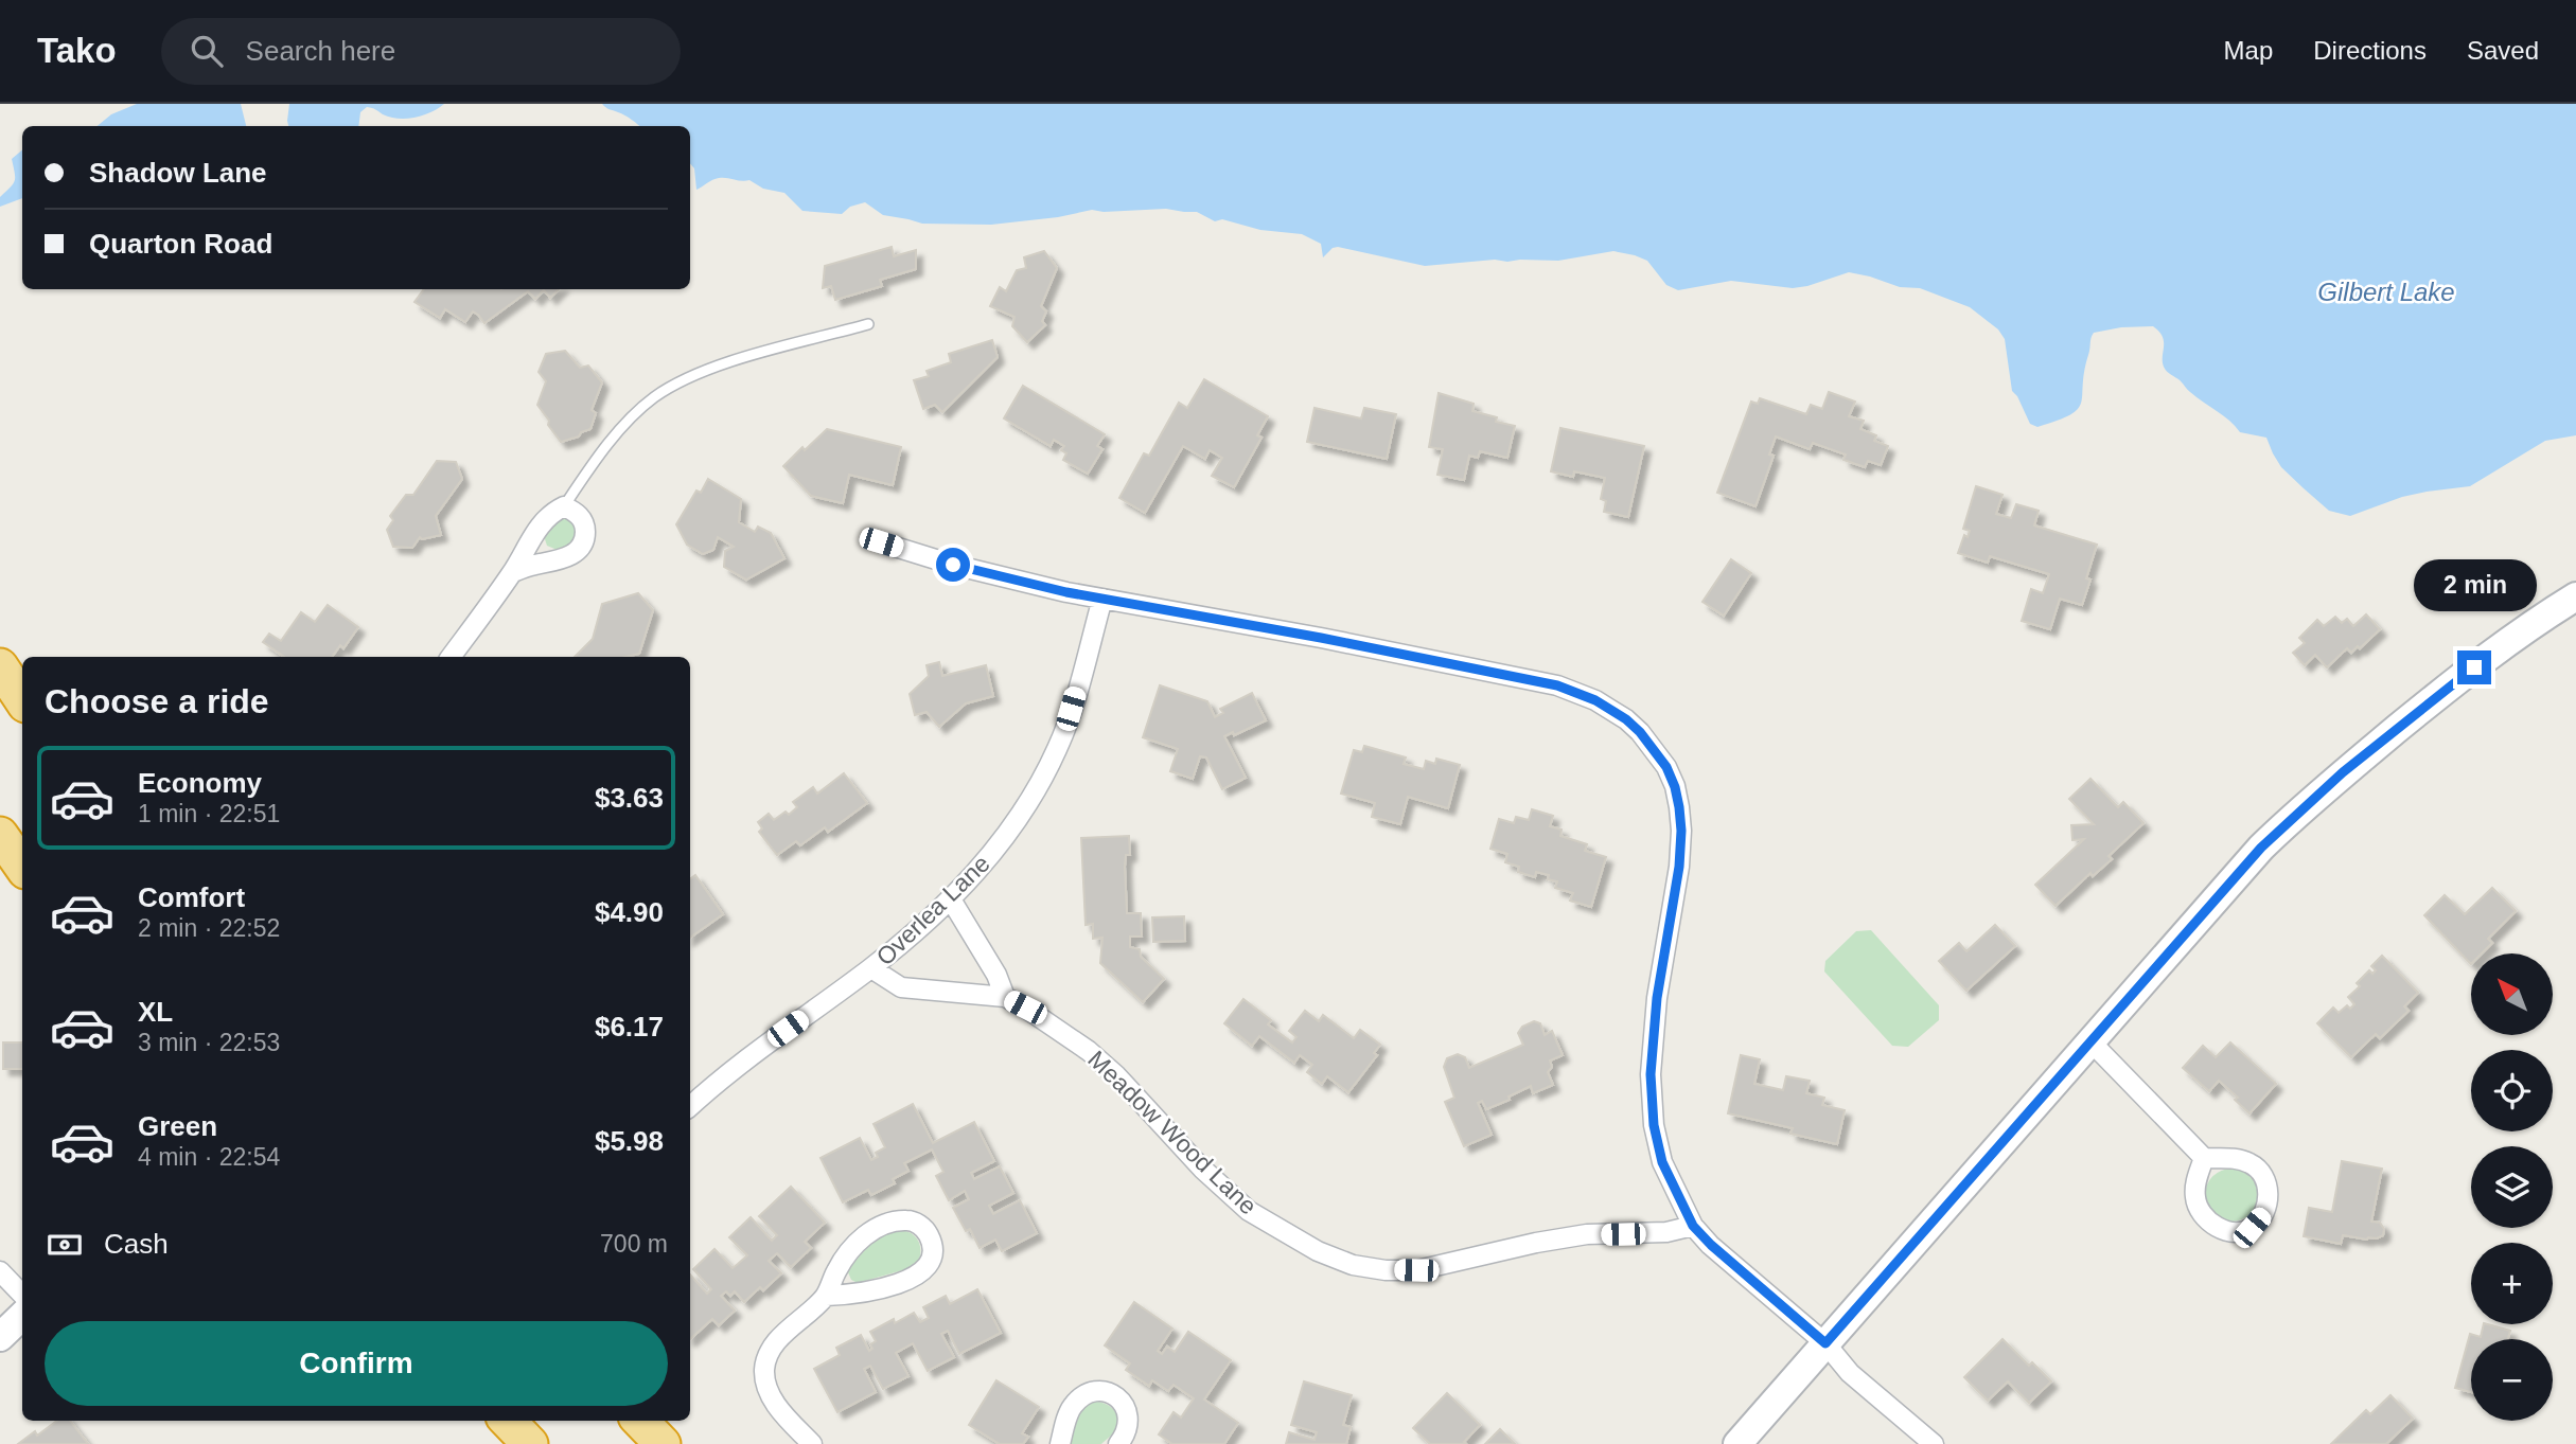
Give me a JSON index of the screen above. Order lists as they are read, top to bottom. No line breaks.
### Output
{"streets":{"street":["Overlea Lane","Meadow Wood Lane"]},"crossings":[["Overlea Lane","Meadow Wood Lane"]],"water":["Gilbert Lake"],"north":"top left","page":{"header":"Tako","search":"Search here","nav":["Map","Directions","Saved"],"banner":["Shadow Lane","Quarton Road"],"bubble":"2 min","heading":"Choose a ride","list":[{"name":"Economy","note":"1 min · 22:51","value":"$3.63"},{"name":"Comfort","note":"2 min · 22:52","value":"$4.90"},{"name":"XL","note":"3 min · 22:53","value":"$6.17"},{"name":"Green","note":"4 min · 22:54","value":"$5.98"}],"map_buttons":["+","−"],"pay":["Cash","700 m"],"buttons":"Confirm"}}
